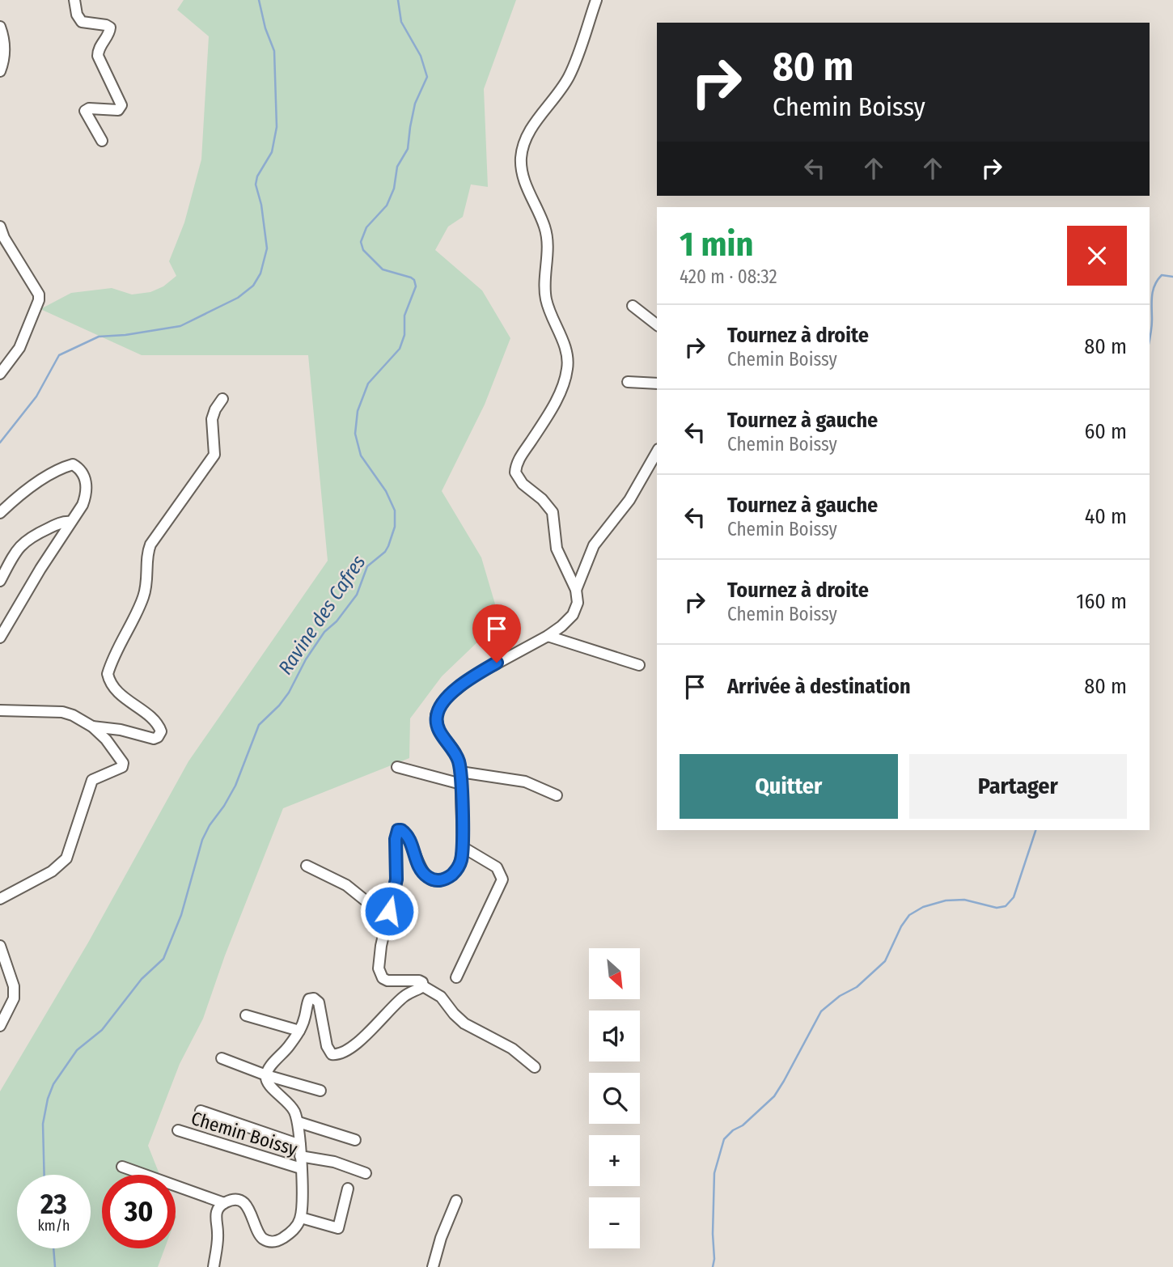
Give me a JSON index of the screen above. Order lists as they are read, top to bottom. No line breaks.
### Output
{"streets":{"street":["Chemin Boissy"]},"water":["Ravine des Cafres"],"north":"bottom right","page":{"turn":["80 m","Chemin Boissy"],"heading":["1 min","420 m · 08:32"],"list":[{"name":"Tournez à droite","note":"Chemin Boissy","value":"80 m"},{"name":"Tournez à gauche","note":"Chemin Boissy","value":"60 m"},{"name":"Tournez à gauche","note":"Chemin Boissy","value":"40 m"},{"name":"Tournez à droite","note":"Chemin Boissy","value":"160 m"},{"name":"Arrivée à destination","value":"80 m"}],"buttons":["Quitter","Partager"],"map_buttons":["+","−"],"speed":"23 km/h","limit":"30"}}
